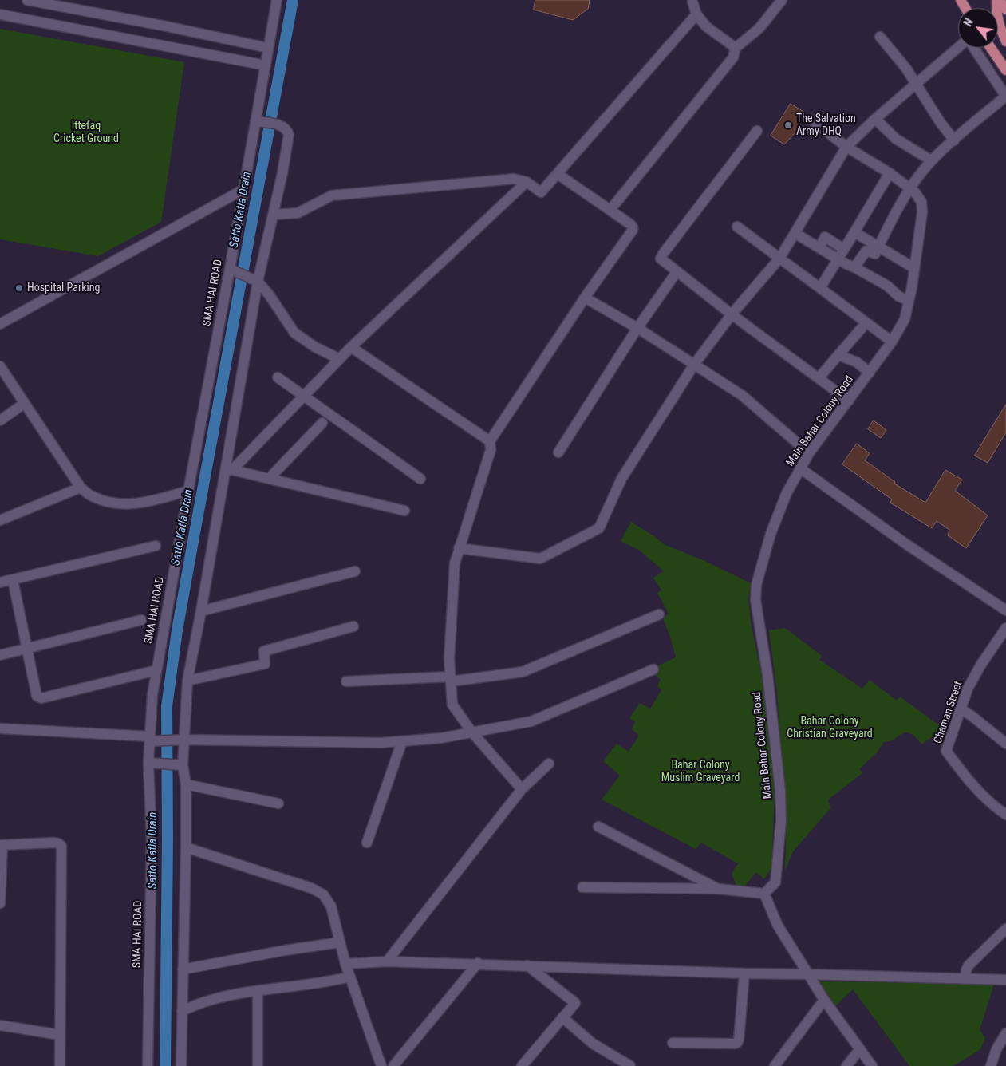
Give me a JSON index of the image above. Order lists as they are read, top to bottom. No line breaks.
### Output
{"streets":{"street":["SMA HAI ROAD","Main Bahar Colony Road","Chaman Street"]},"water":["Satto Katla Drain"],"parks":["Ittefaq Cricket Ground","Bahar Colony Christian Graveyard","Bahar Colony Muslim Graveyard"],"places":["The Salvation Army DHQ","Hospital Parking"],"north":"top left"}
